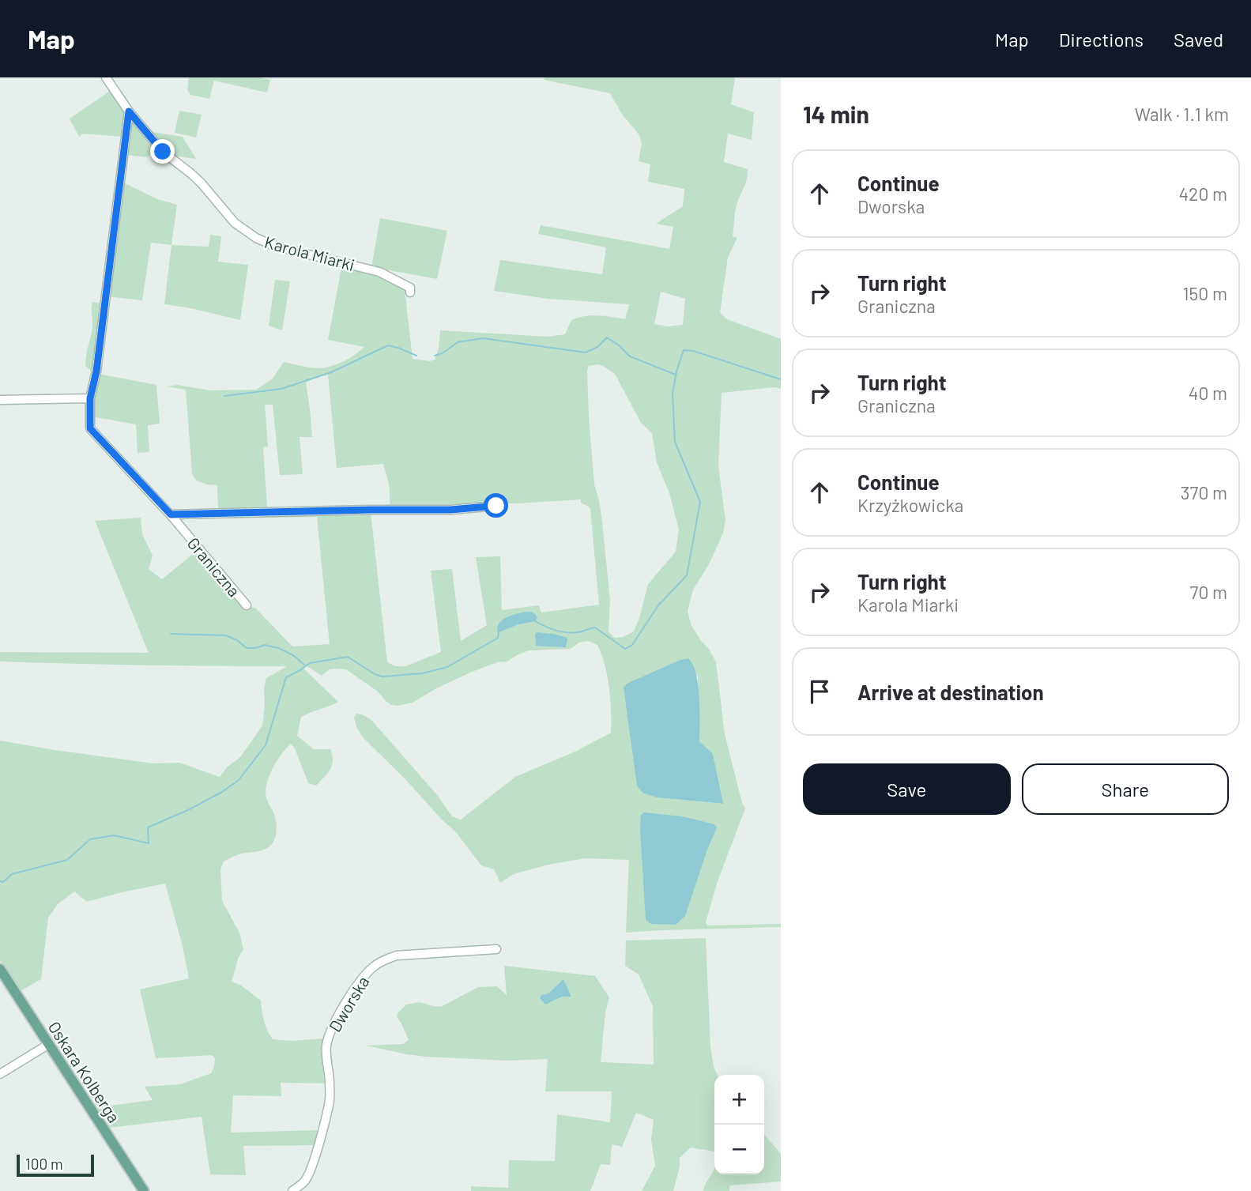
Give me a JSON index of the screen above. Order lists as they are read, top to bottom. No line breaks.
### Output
{"streets":{"main road":["Oskara Kolberga"],"street":["Karola Miarki","Graniczna","Dworska"]},"crossings":[["Karola Miarki","Graniczna"]],"scale_bar":"100 m","page":{"header":"Map","nav":["Map","Directions","Saved"],"heading":["14 min","Walk · 1.1 km"],"list":[["Continue","Dworska","420 m"],["Turn right","Graniczna","150 m"],["Turn right","Graniczna","40 m"],["Continue","Krzyżkowicka","370 m"],["Turn right","Karola Miarki","70 m"],"Arrive at destination"],"buttons":["Save","Share"],"map_buttons":["+","−"],"scale":"100 m"}}
